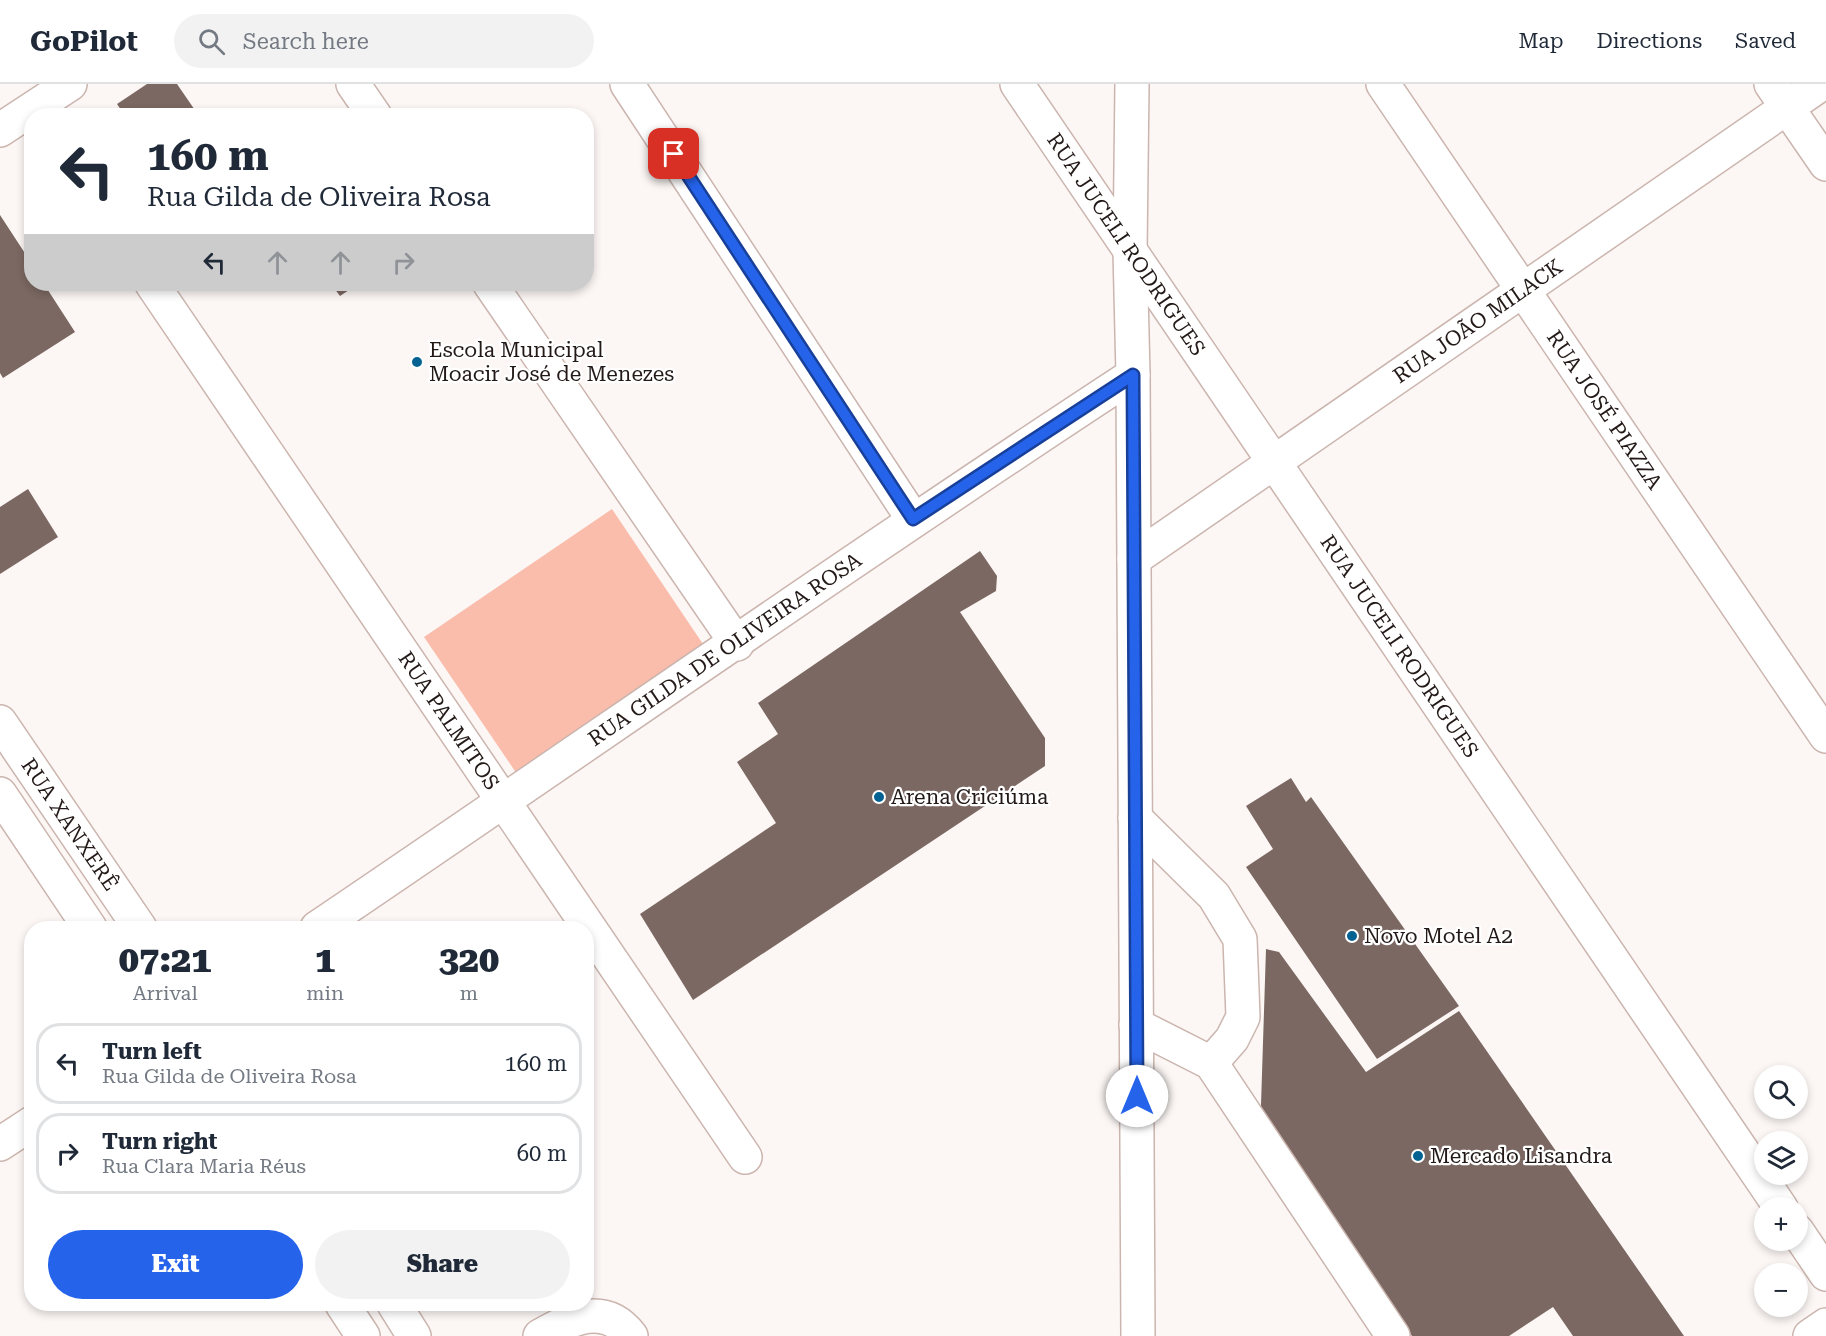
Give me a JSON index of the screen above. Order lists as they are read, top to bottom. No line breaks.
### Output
{"streets":{"street":["RUA JUCELI RODRIGUES","RUA JOÃO MILACK","RUA JOSÉ PIAZZA","RUA GILDA DE OLIVEIRA ROSA","RUA PALMITOS","RUA XANXERÊ"]},"crossings":[["RUA JUCELI RODRIGUES","RUA JOÃO MILACK"],["RUA JOÃO MILACK","RUA JOSÉ PIAZZA"],["RUA GILDA DE OLIVEIRA ROSA","RUA PALMITOS"]],"places":["Escola Municipal Moacir José de Menezes","Arena Criciúma","Novo Motel A2","Mercado Lisandra"],"page":{"header":"GoPilot","search":"Search here","nav":["Map","Directions","Saved"],"turn":["160 m","Rua Gilda de Oliveira Rosa"],"eta":["07:21","Arrival","1","min","320","m"],"list":[{"name":"Turn left","note":"Rua Gilda de Oliveira Rosa","value":"160 m"},{"name":"Turn right","note":"Rua Clara Maria Réus","value":"60 m"}],"map_buttons":["+","−"],"buttons":["Exit","Share"]}}
